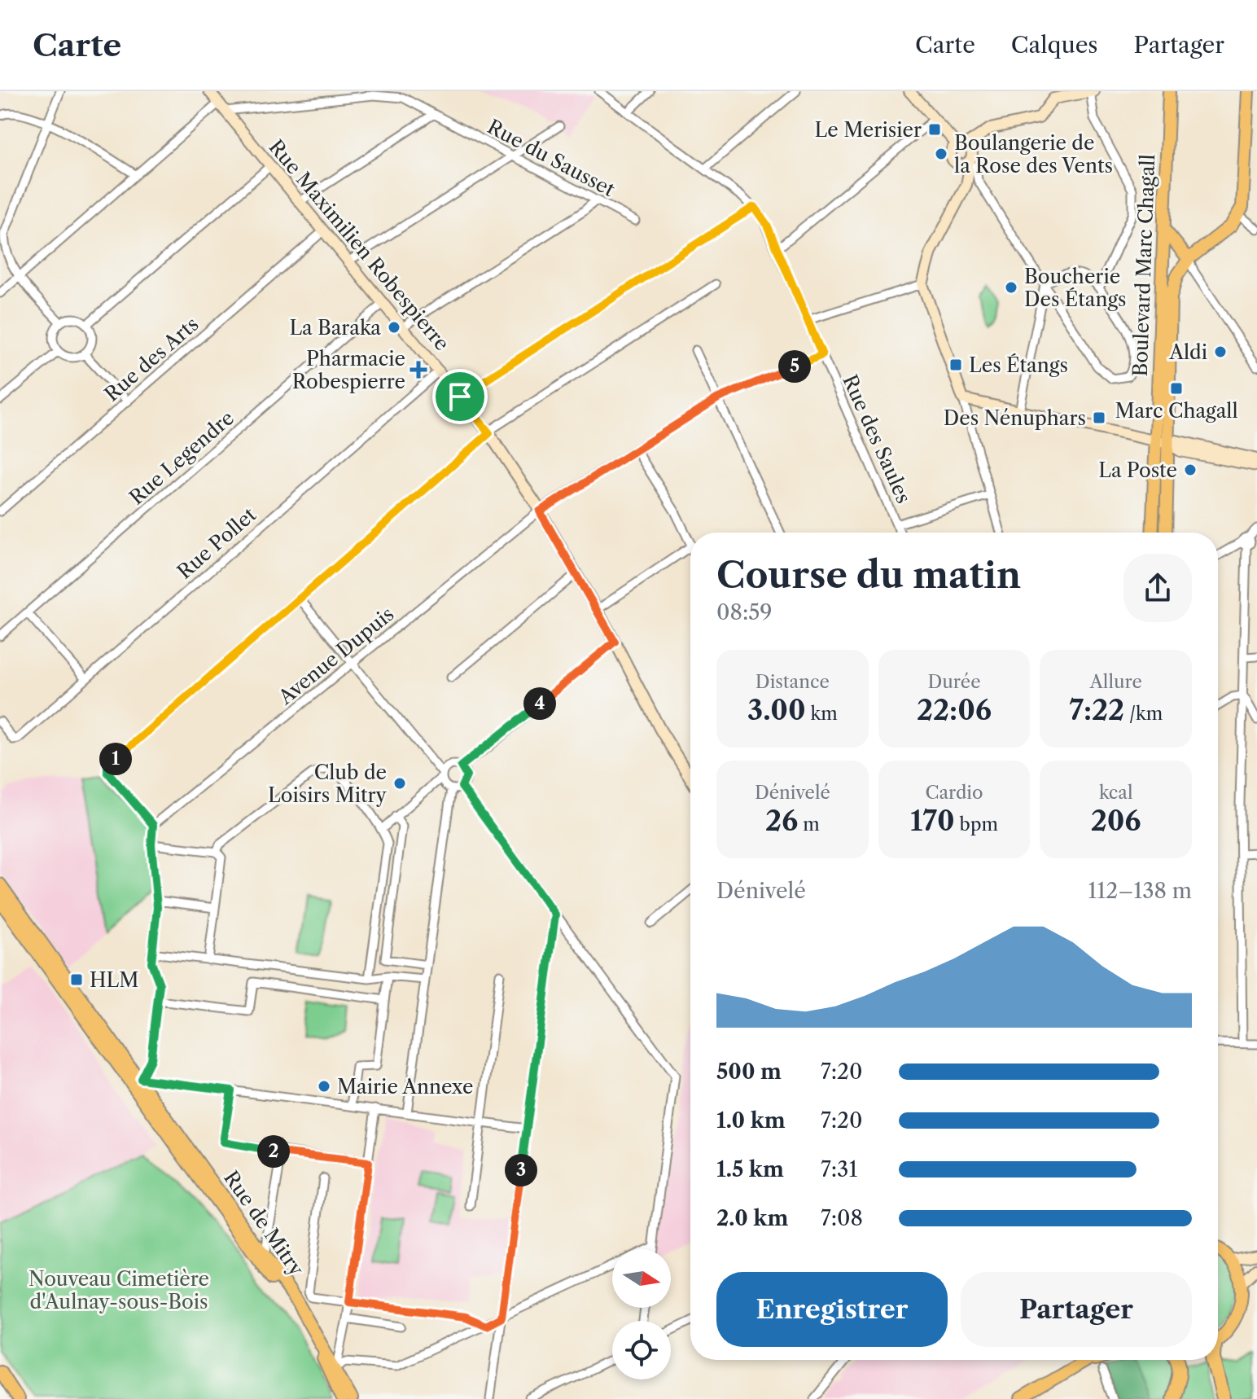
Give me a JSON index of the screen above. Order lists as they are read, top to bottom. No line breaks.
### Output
{"streets":{"main road":["Boulevard Marc Chagall","Rue de Mitry"],"street":["Rue du Sausset","Rue Maximilien Robespierre","Rue des Arts","Rue des Saules","Rue Legendre","Rue Pollet","Avenue Dupuis"]},"crossings":[["Rue du Sausset","Rue Maximilien Robespierre"],["Rue Maximilien Robespierre","Rue des Arts"],["Rue Maximilien Robespierre","Rue Legendre"],["Rue Maximilien Robespierre","Rue Pollet"],["Rue Maximilien Robespierre","Avenue Dupuis"],["Rue des Saules","Avenue Dupuis"]],"parks":["Nouveau Cimetière d'Aulnay-sous-Bois"],"places":{"transit":["Le Merisier","Les Étangs","Marc Chagall","Des Nénuphars","HLM"],"other":["Boulangerie de la Rose des Vents","Boucherie Des Étangs","La Baraka","Aldi","La Poste","Club de Loisirs Mitry","Mairie Annexe"],"health":["Pharmacie Robespierre"]},"north":"right","page":{"header":"Carte","nav":["Carte","Calques","Partager"],"pins":["5","4","1","2","3"],"heading":["Course du matin","08:59"],"stats":[["Distance","3.00 km"],["Durée","22:06"],["Allure","7:22 /km"],["Dénivelé","26 m"],["Cardio","170 bpm"],["kcal","206"]],"chart":["Dénivelé","112–138 m"],"list":[{"name":"500 m","note":"7:20"},{"name":"1.0 km","note":"7:20"},{"name":"1.5 km","note":"7:31"},{"name":"2.0 km","note":"7:08"}],"buttons":["Enregistrer","Partager"]}}
